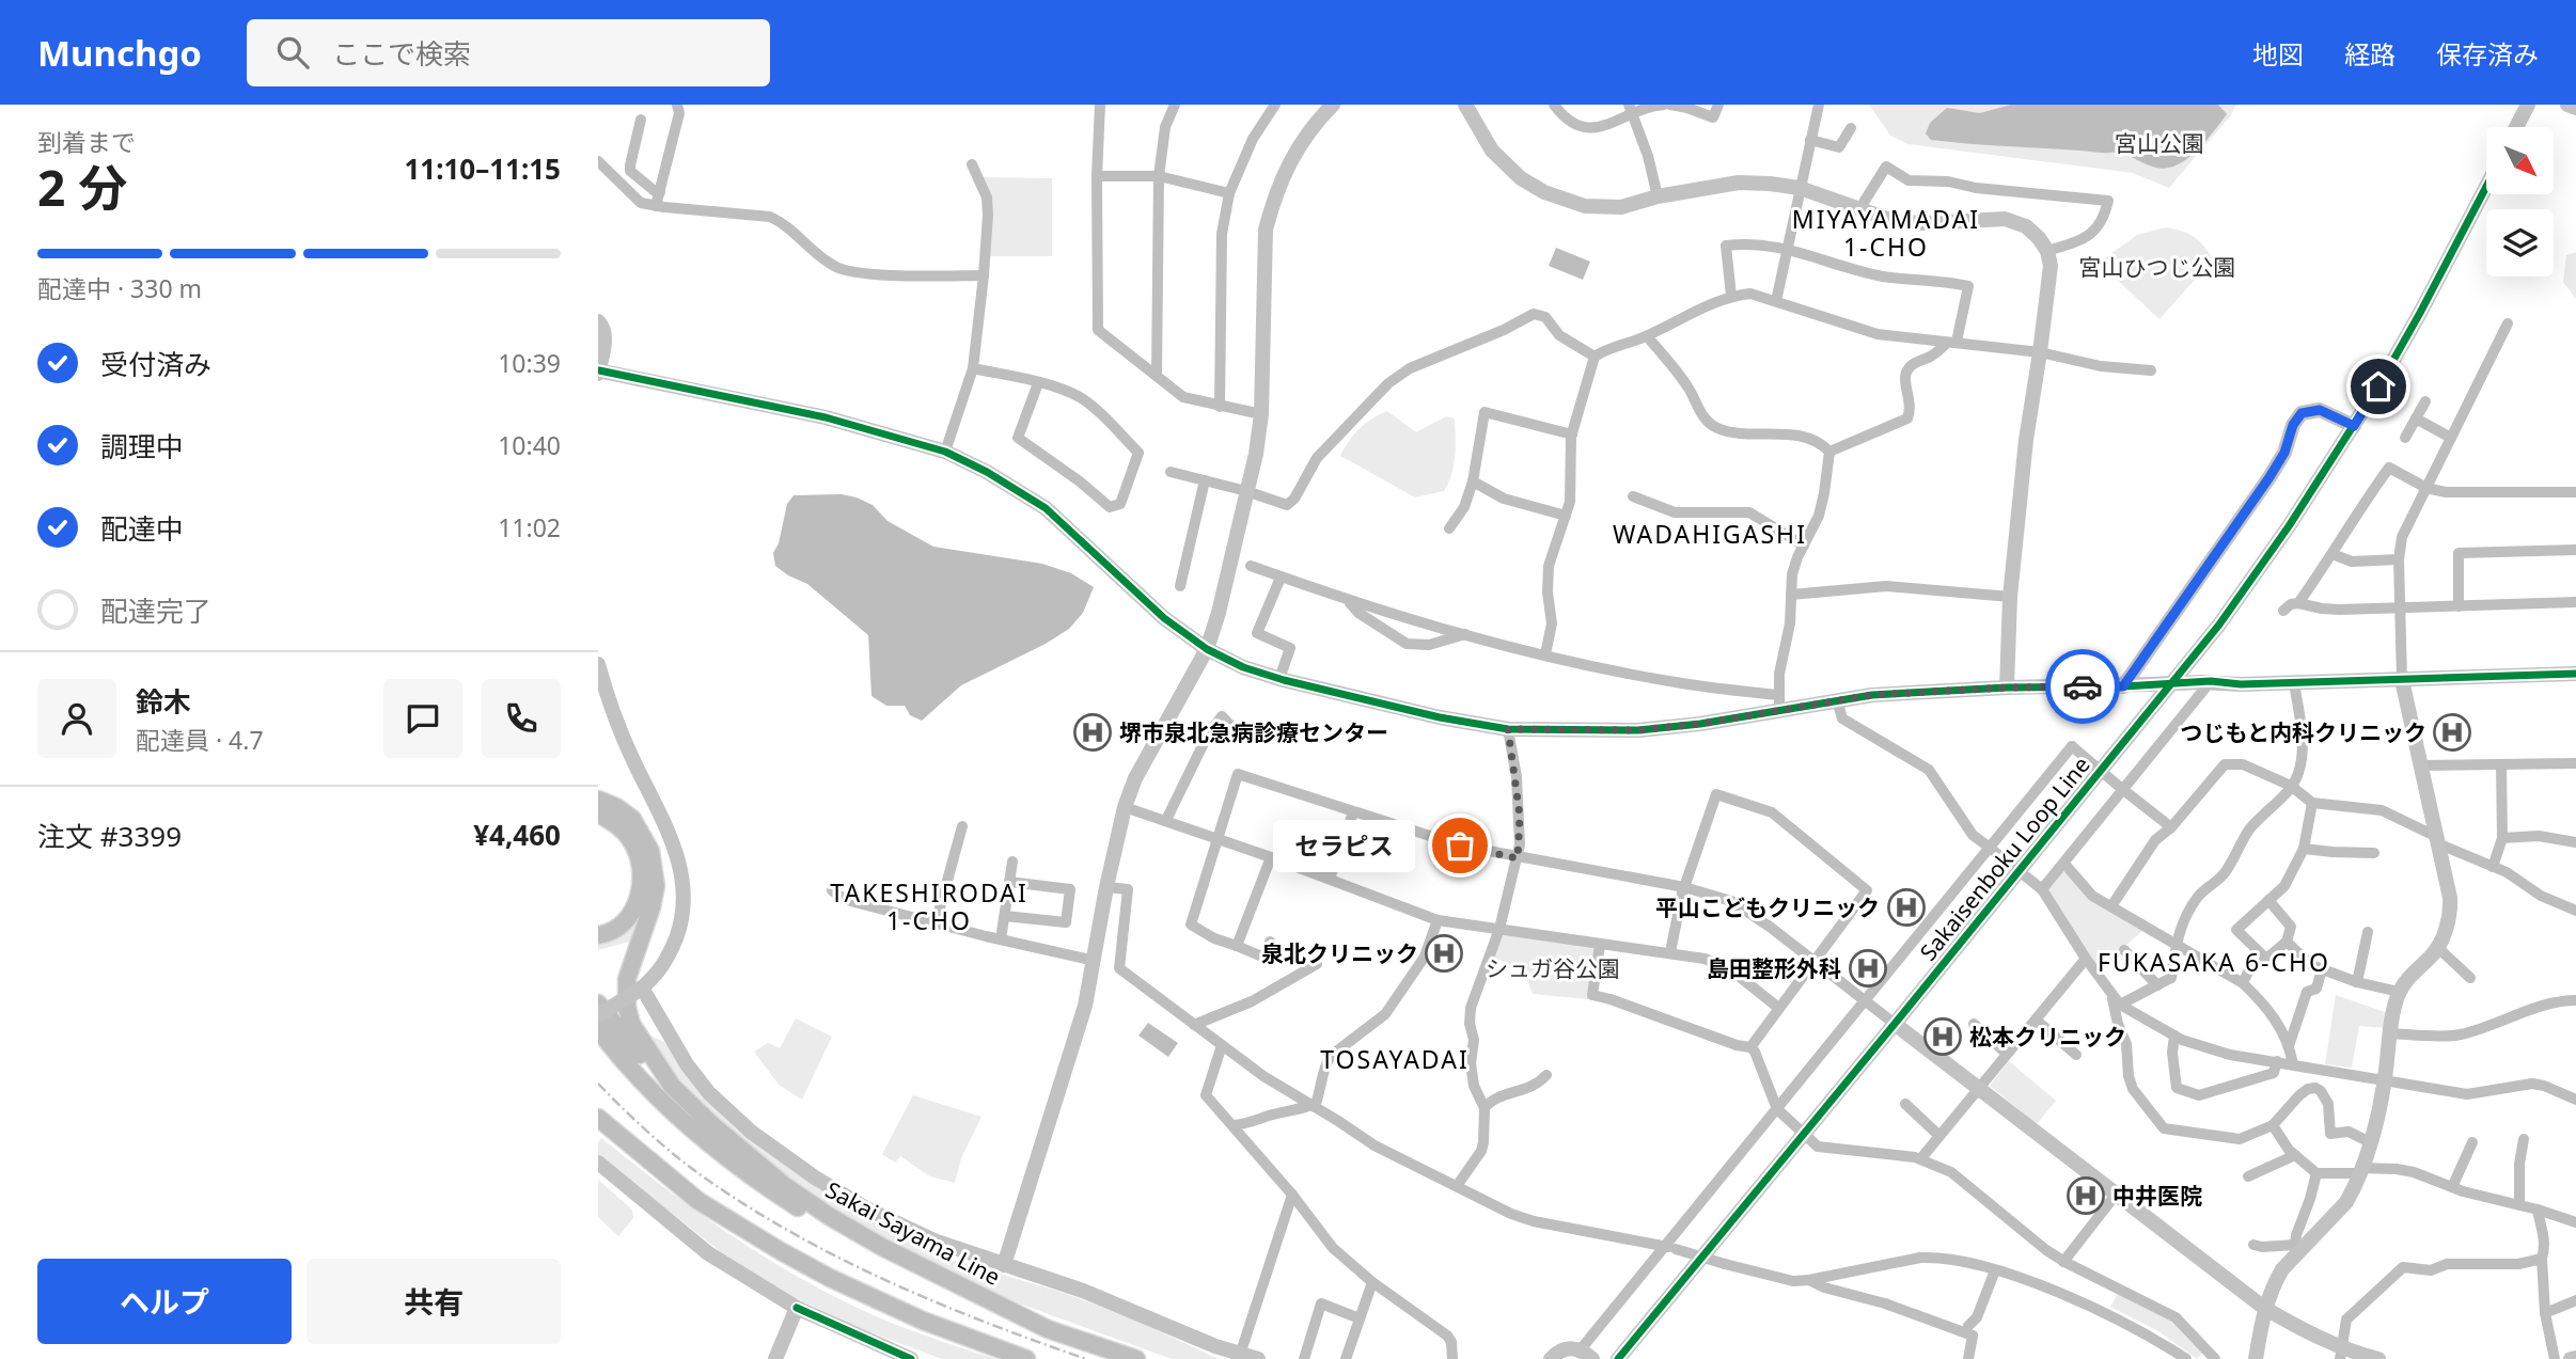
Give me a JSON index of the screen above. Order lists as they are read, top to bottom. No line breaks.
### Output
{"streets":{"main road":["Sakai Sayama Line"],"street":["Sakaisenboku Loop Line"]},"districts":["MIYAYAMADAI 1-CHO","WADAHIGASHI","TAKESHIRODAI 1-CHO","FUKASAKA 6-CHO","TOSAYADAI"],"parks":["宮山公園","宮山ひつじ公園","シュガ谷公園"],"places":{"hospital":["堺市泉北急病診療センター","つじもと内科クリニック","平山こどもクリニック","泉北クリニック","島田整形外科","松本クリニック","中井医院"],"other":["セラピス"]},"north":"bottom right","page":{"header":"Munchgo","search":"ここで検索","nav":["地図","経路","保存済み"],"heading":["2 分","到着まで","11:10–11:15"],"panel":["鈴木","配達員 · 4.7","注文 #3399","¥4,460"],"bar":"配達中 · 330 m","list":[["受付済み","10:39"],["調理中","10:40"],["配達中","11:02"],"配達完了"],"bubble":"セラピス","buttons":["ヘルプ","共有"]}}
